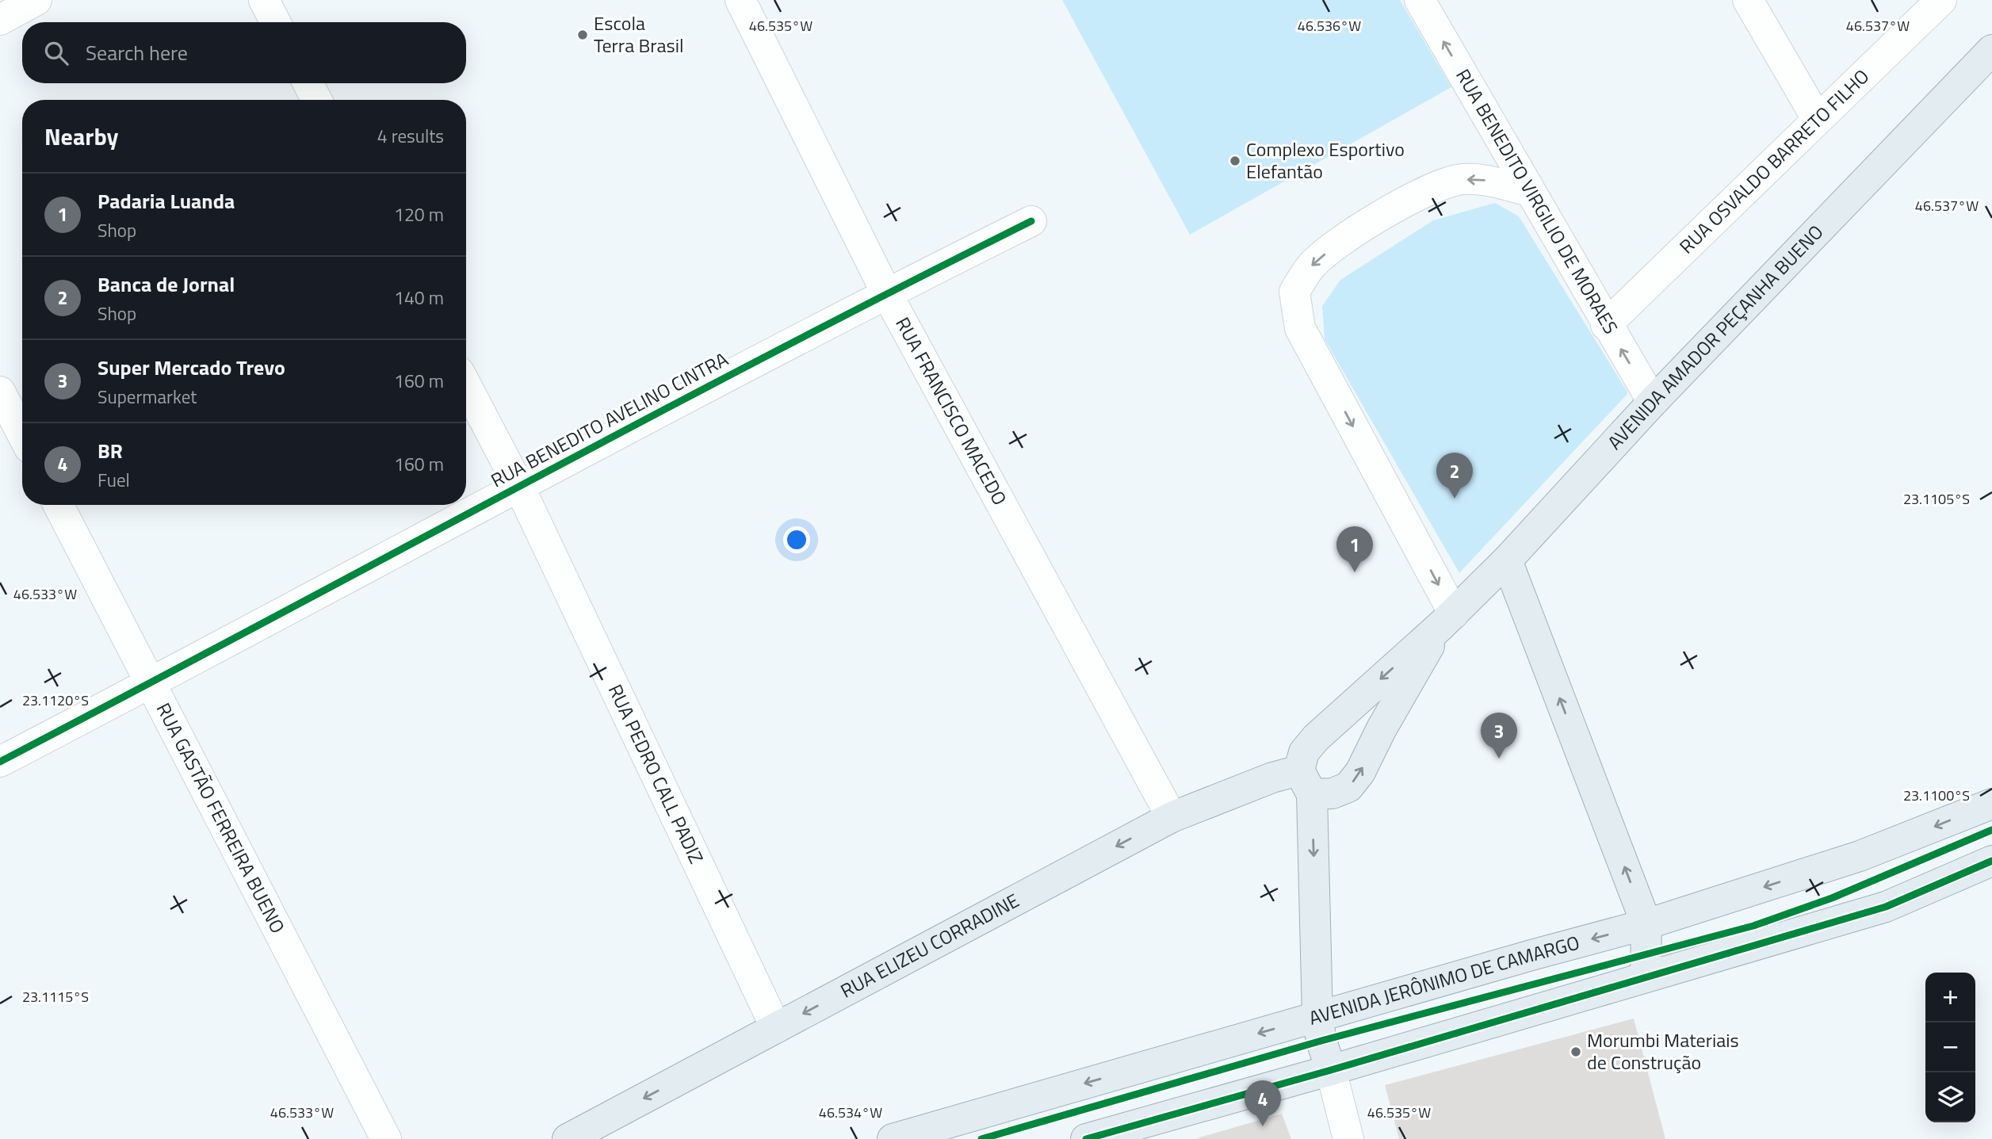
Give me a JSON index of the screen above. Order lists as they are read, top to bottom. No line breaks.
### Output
{"streets":{"main road":["AVENIDA AMADOR PEÇANHA BUENO","RUA ELIZEU CORRADINE","AVENIDA JERÔNIMO DE CAMARGO"],"street":["RUA OSVALDO BARRETO FILHO","RUA BENEDITO VIRGILIO DE MORAES","RUA FRANCISCO MACEDO","RUA BENEDITO AVELINO CINTRA","RUA PEDRO CALL PADIZ","RUA GASTÃO FERREIRA BUENO"]},"crossings":[["RUA OSVALDO BARRETO FILHO","RUA BENEDITO VIRGILIO DE MORAES"],["RUA BENEDITO VIRGILIO DE MORAES","AVENIDA AMADOR PEÇANHA BUENO"],["AVENIDA AMADOR PEÇANHA BUENO","RUA ELIZEU CORRADINE"],["AVENIDA AMADOR PEÇANHA BUENO","AVENIDA JERÔNIMO DE CAMARGO"],["RUA FRANCISCO MACEDO","RUA BENEDITO AVELINO CINTRA"],["RUA FRANCISCO MACEDO","RUA ELIZEU CORRADINE"],["RUA BENEDITO AVELINO CINTRA","RUA PEDRO CALL PADIZ"],["RUA BENEDITO AVELINO CINTRA","RUA GASTÃO FERREIRA BUENO"],["RUA PEDRO CALL PADIZ","RUA ELIZEU CORRADINE"]],"one_way":["RUA BENEDITO VIRGILIO DE MORAES","RUA ELIZEU CORRADINE"],"places":["Escola Terra Brasil","Complexo Esportivo Elefantão","Morumbi Materiais de Construção"],"page":{"search":"Search here","heading":["Nearby","4 results"],"list":[{"mark":"1","name":"Padaria Luanda","note":"Shop","value":"120 m"},{"mark":"2","name":"Banca de Jornal","note":"Shop","value":"140 m"},{"mark":"3","name":"Super Mercado Trevo","note":"Supermarket","value":"160 m"},{"mark":"4","name":"BR","note":"Fuel","value":"160 m"}],"pins":["2","1","3","4"],"map_buttons":["+","−"]},"coordinates":["46.535°W","46.536°W","46.537°W","23.1105°S","46.533°W","23.1120°S","23.1100°S","23.1115°S","46.534°W"]}
